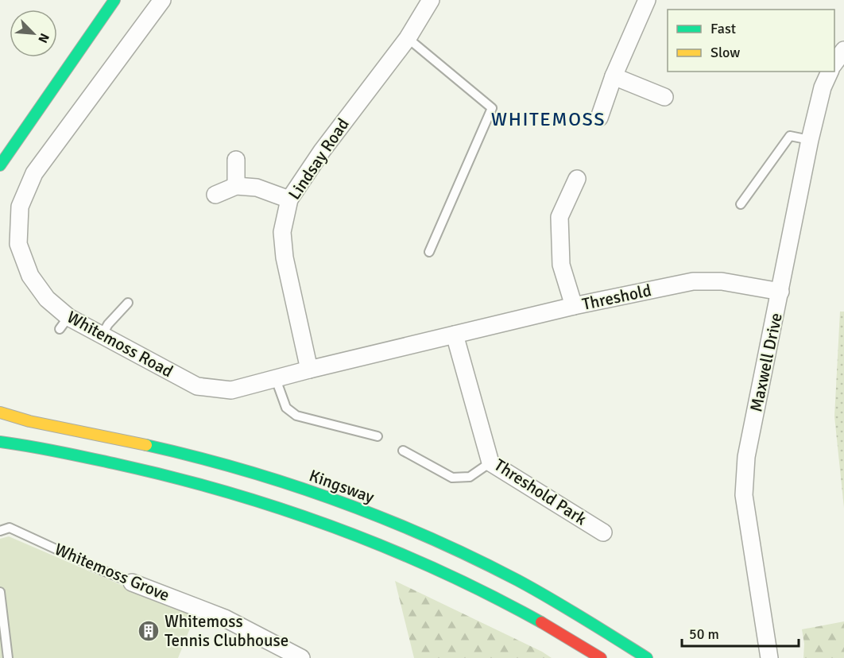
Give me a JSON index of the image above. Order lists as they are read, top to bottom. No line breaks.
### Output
{"streets":{"main road":["Kingsway"],"street":["Lindsay Road","Threshold","Whitemoss Road","Maxwell Drive","Threshold Park","Whitemoss Grove"]},"crossings":[["Lindsay Road","Whitemoss Road"],["Threshold","Whitemoss Road"],["Threshold","Maxwell Drive"],["Threshold","Threshold Park"],["Whitemoss Road","Threshold Park"]],"districts":["WHITEMOSS"],"places":{"building":["Whitemoss Tennis Clubhouse"]},"legend":["Fast","Slow"],"scale_bar":"50 m","north":"bottom right"}
